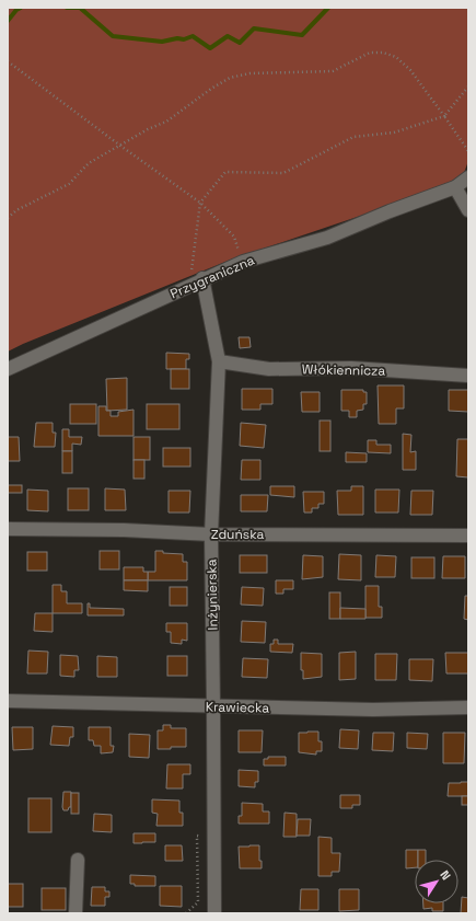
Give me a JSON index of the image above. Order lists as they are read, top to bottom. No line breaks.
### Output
{"streets":{"street":["Przygraniczna","Włókiennicza","Zduńska","Inżynierska","Krawiecka"]},"crossings":[["Przygraniczna","Inżynierska"],["Włókiennicza","Inżynierska"],["Zduńska","Inżynierska"],["Inżynierska","Krawiecka"]],"north":"top right"}
